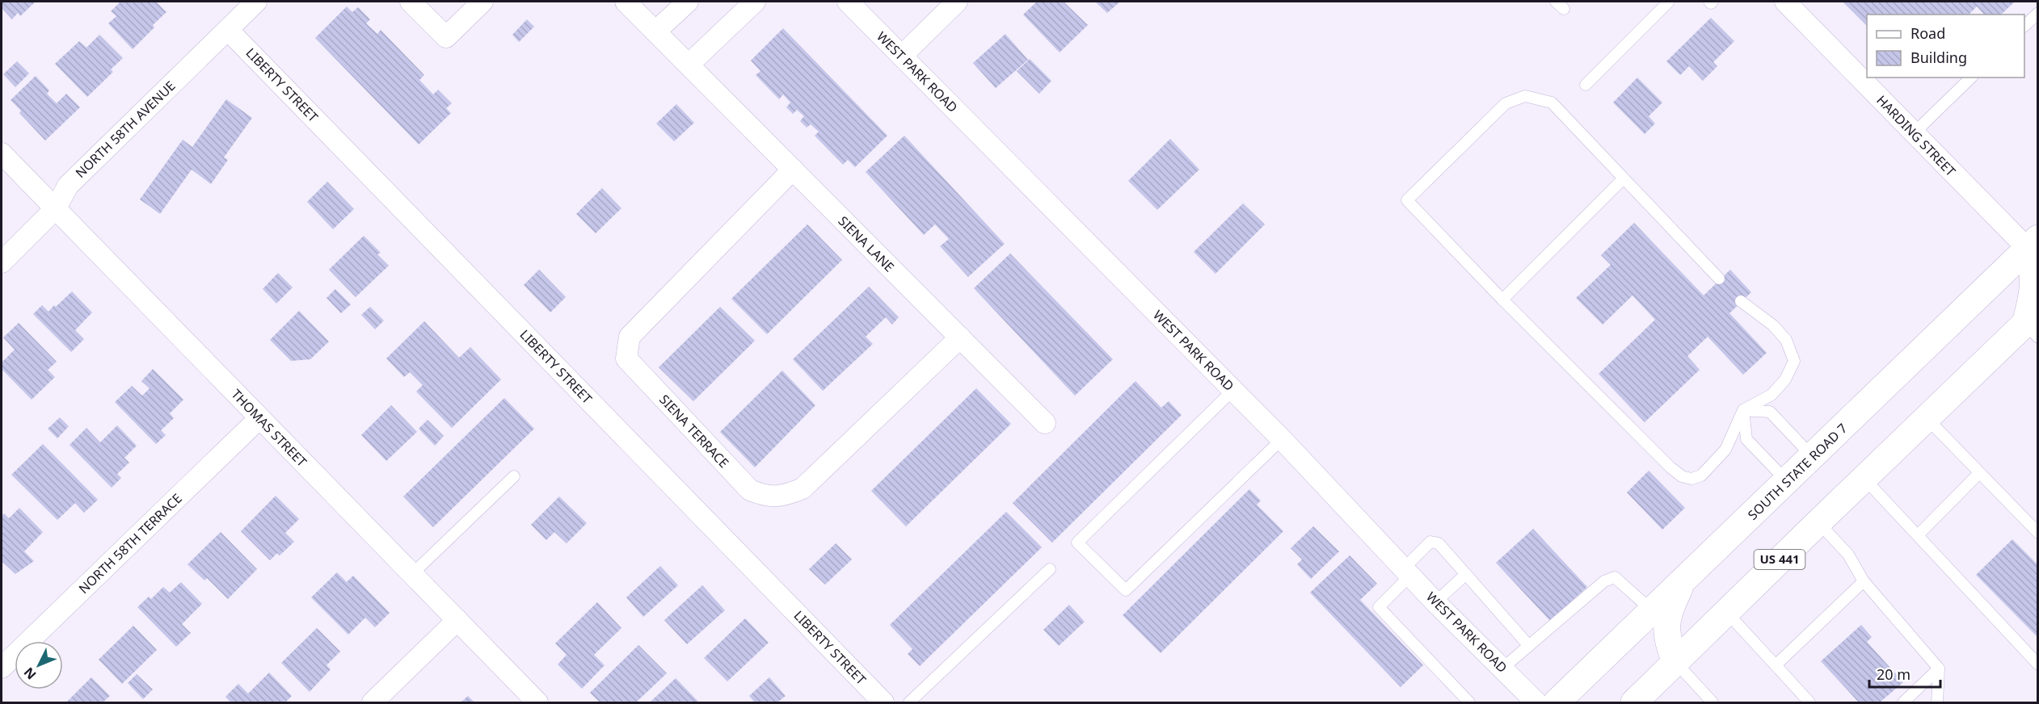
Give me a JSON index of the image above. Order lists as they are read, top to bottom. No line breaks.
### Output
{"streets":{"main road":["SOUTH STATE ROAD 7","US 441"],"street":["WEST PARK ROAD","LIBERTY STREET","NORTH 58TH AVENUE","HARDING STREET","SIENA LANE","THOMAS STREET","SIENA TERRACE","NORTH 58TH TERRACE"]},"crossings":[["LIBERTY STREET","NORTH 58TH AVENUE"],["NORTH 58TH AVENUE","THOMAS STREET"],["HARDING STREET","SOUTH STATE ROAD 7"],["SIENA LANE","SIENA TERRACE"],["THOMAS STREET","NORTH 58TH TERRACE"]],"legend":["Road","Building"],"scale_bar":"20 m","north":"bottom left"}
